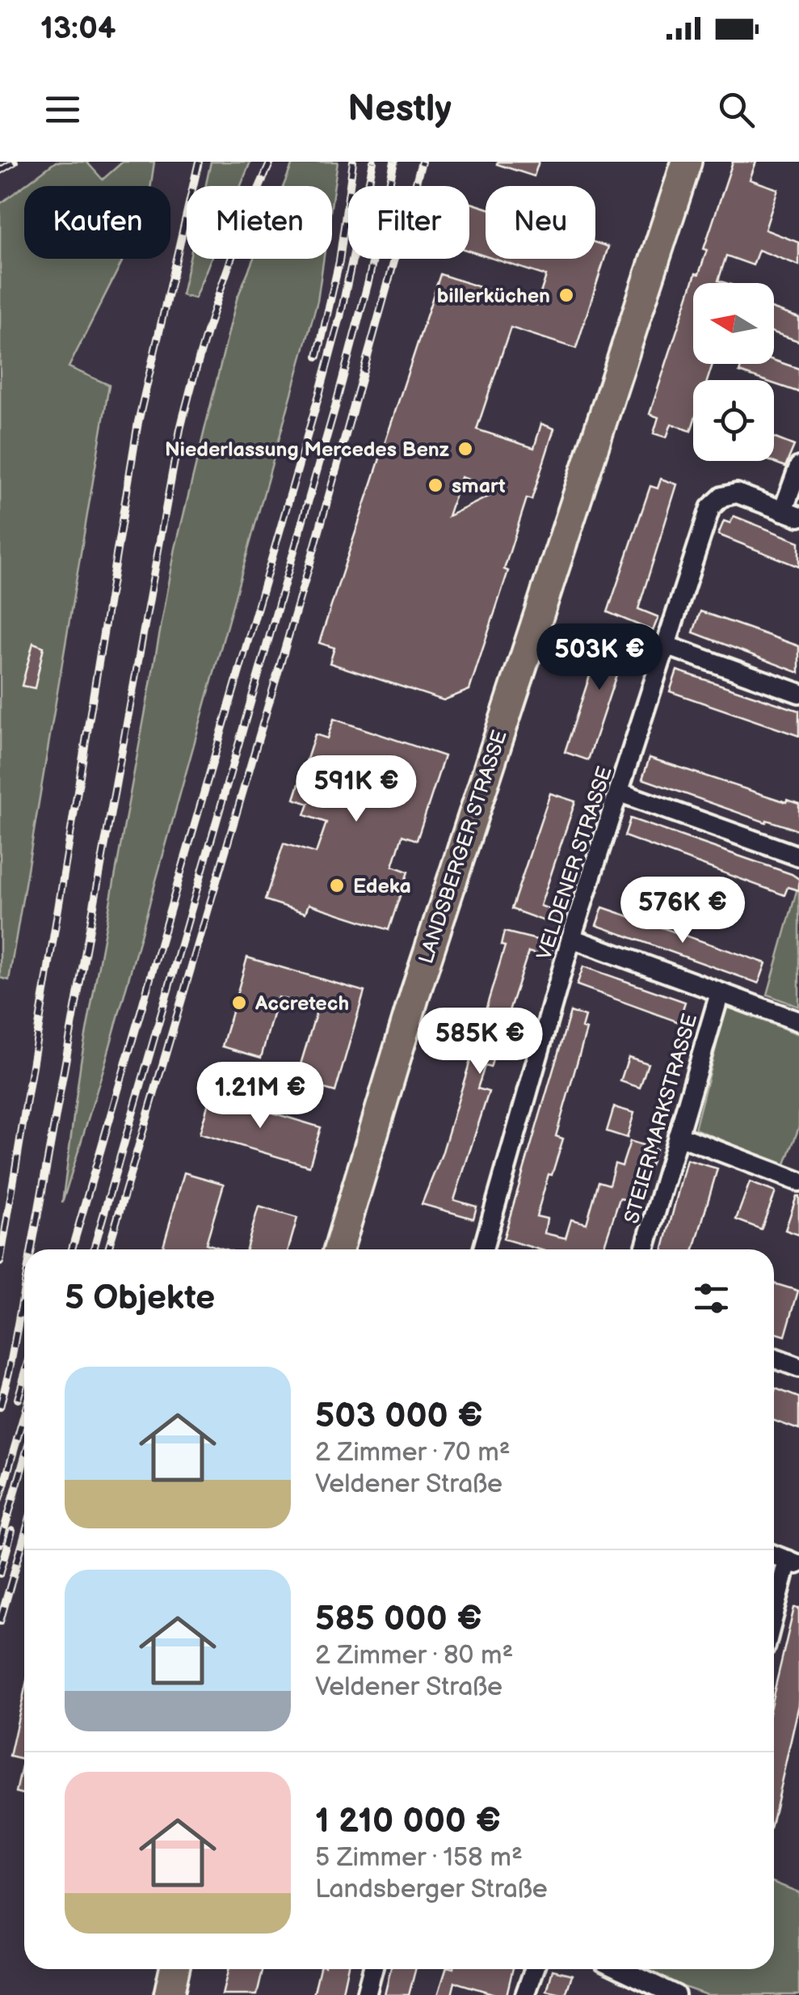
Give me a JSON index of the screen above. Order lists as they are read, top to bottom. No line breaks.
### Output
{"streets":{"main road":["LANDSBERGER STRASSE"],"street":["VELDENER STRASSE","STEIERMARKSTRASSE"]},"places":["billerküchen","Niederlassung Mercedes Benz","smart","Edeka","Accretech"],"north":"left","page":{"status":"13:04","header":"Nestly","chip":["Kaufen","Mieten","Filter","Neu"],"price":["503K €","591K €","576K €","585K €","1.21M €"],"heading":"5 Objekte","list":[{"name":"503 000 €","note":"2 Zimmer · 70 m² · Veldener Straße"},{"name":"585 000 €","note":"2 Zimmer · 80 m² · Veldener Straße"},{"name":"1 210 000 €","note":"5 Zimmer · 158 m² · Landsberger Straße"}]}}
